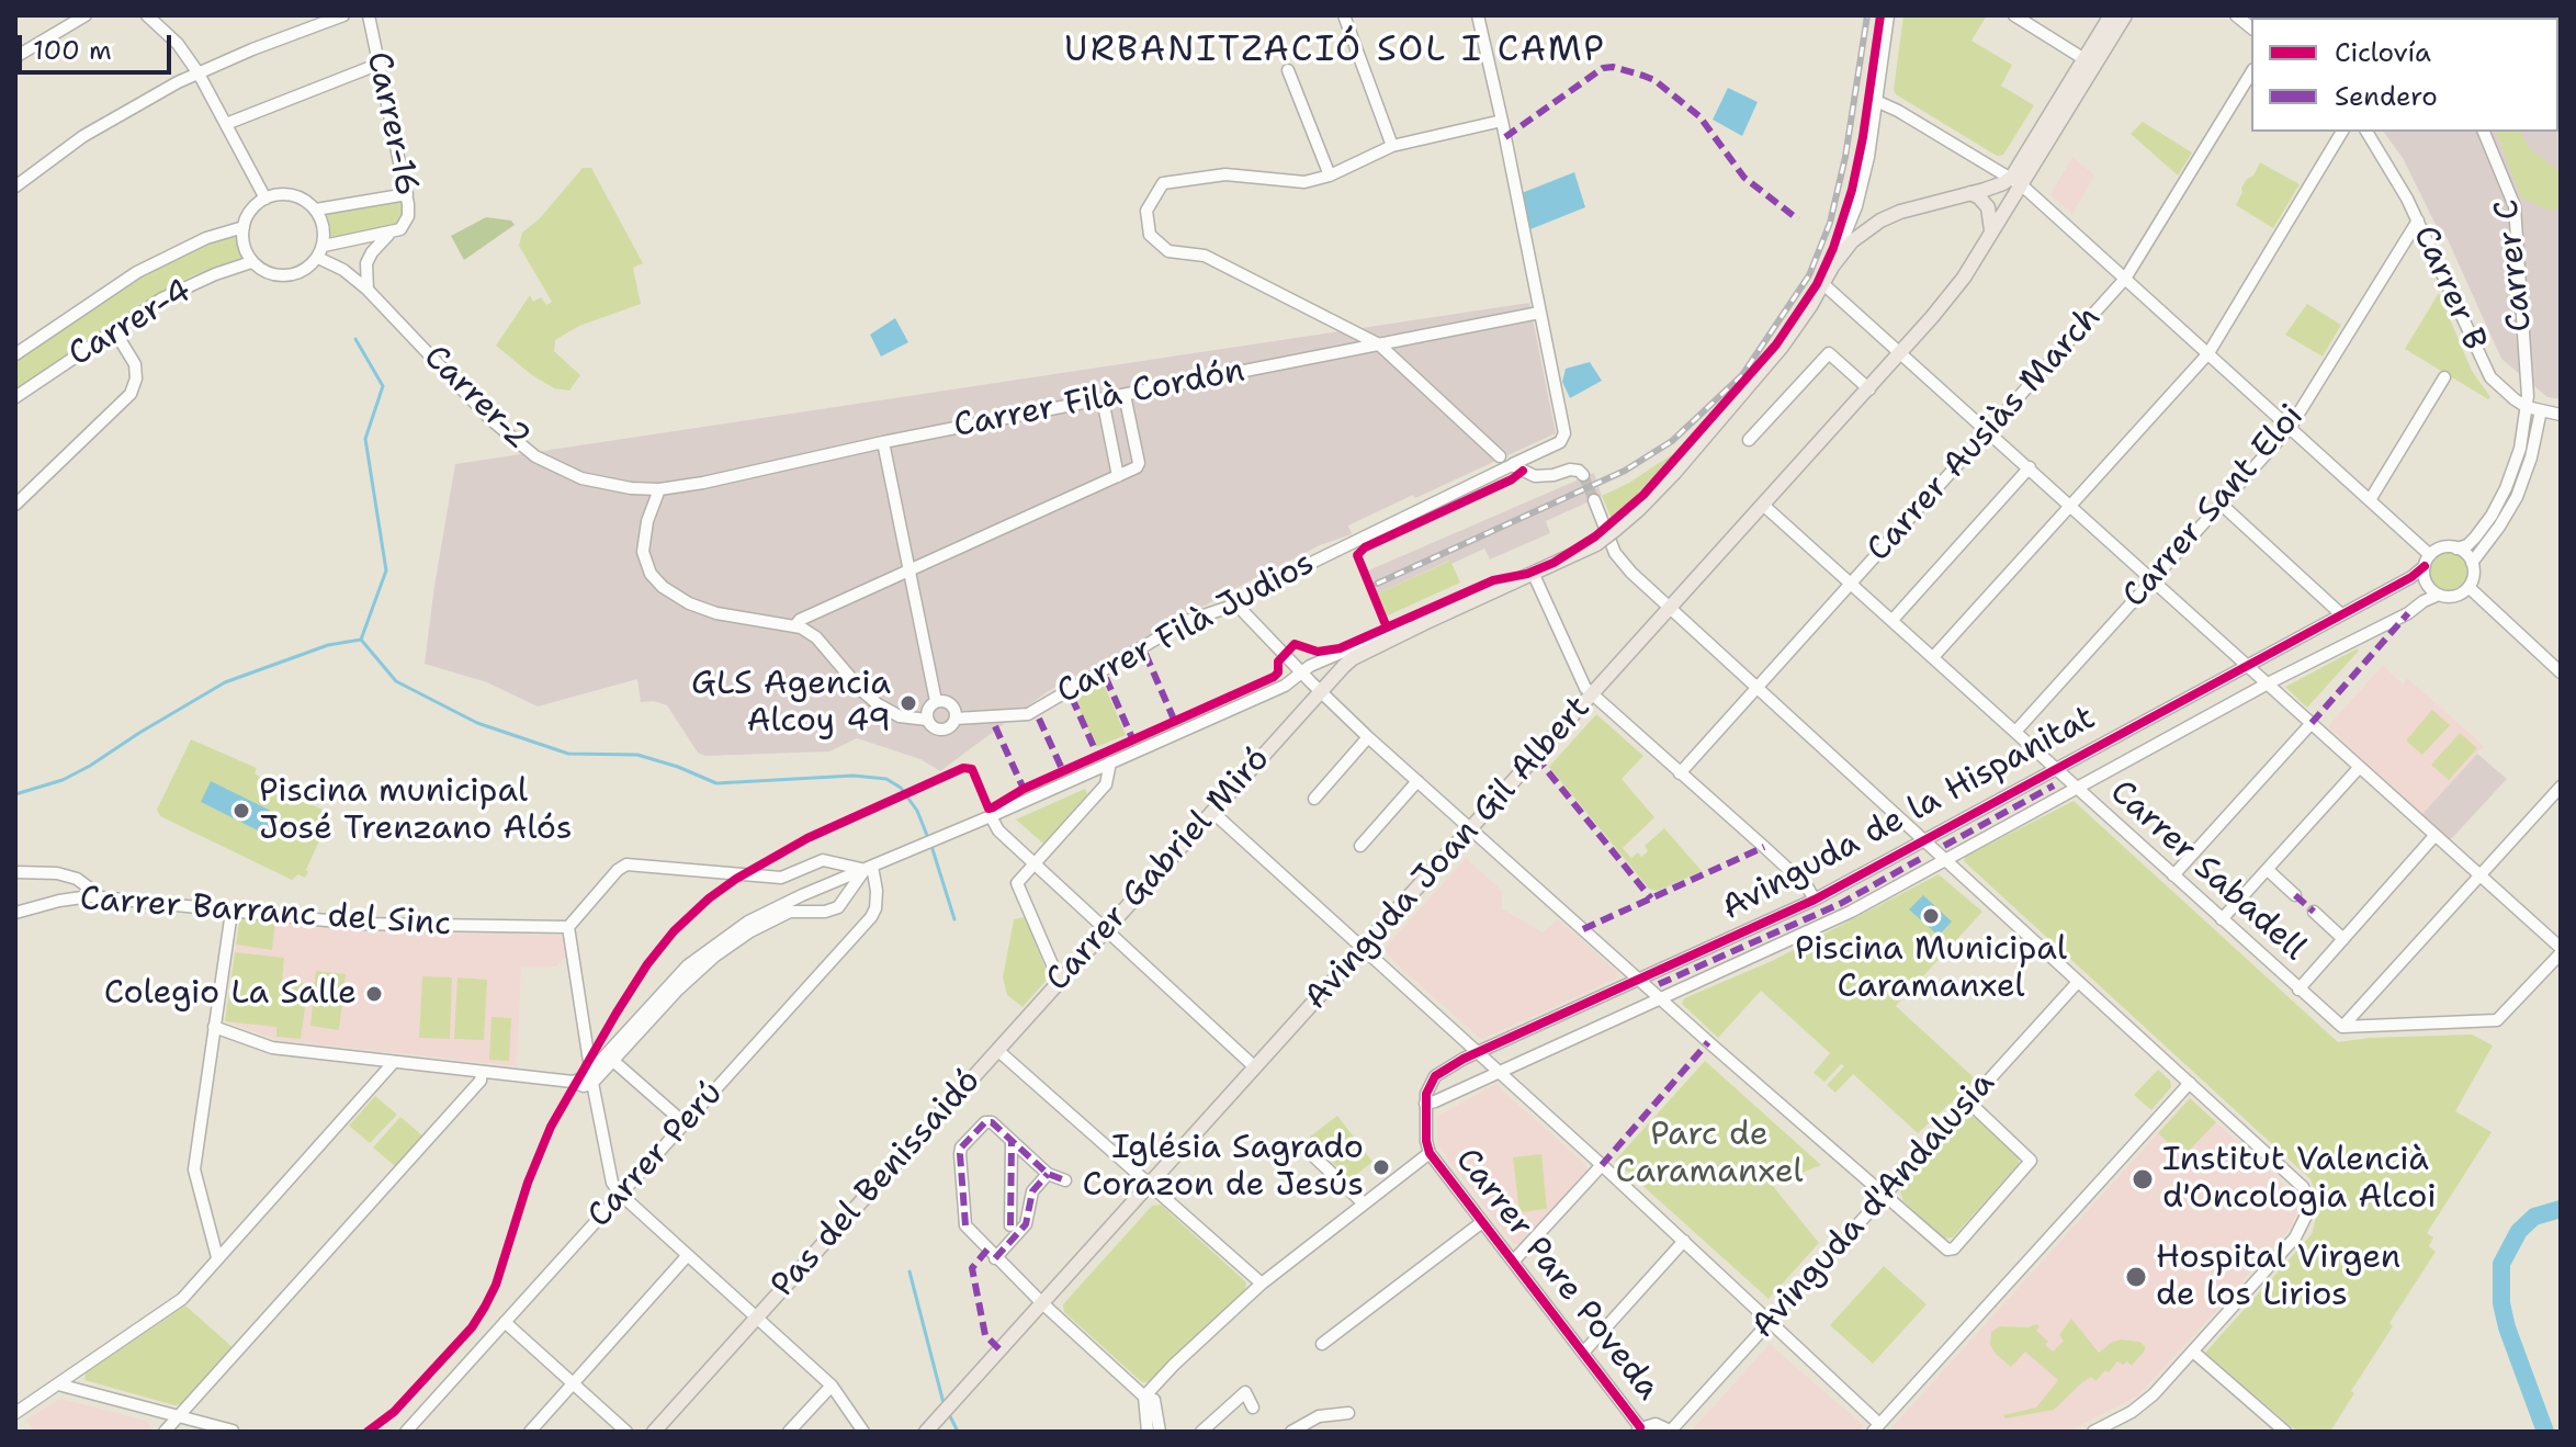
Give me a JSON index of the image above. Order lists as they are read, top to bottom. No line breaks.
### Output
{"streets":{"main road":["Avinguda Joan Gil Albert","Carrer Gabriel Miró","Pas del Benissaidó"],"street":["Carrer-16","Carrer C","Carrer B","Carrer-4","Carrer-2","Carrer Filà Cordón","Carrer Ausiàs March","Carrer Sant Eloi","Carrer Filà Judios","Avinguda de la Hispanitat","Carrer Sabadell","Carrer Barranc del Sinc","Carrer Perú","Avinguda d'Andalusia","Carrer Pare Poveda"]},"crossings":[["Carrer C","Carrer B"],["Carrer B","Carrer Sant Eloi"],["Carrer-4","Carrer-2"],["Carrer-2","Carrer Filà Cordón"],["Carrer Filà Cordón","Carrer Filà Judios"],["Carrer Ausiàs March","Carrer Sabadell"],["Carrer Sant Eloi","Carrer Sabadell"],["Avinguda de la Hispanitat","Carrer Sabadell"],["Avinguda de la Hispanitat","Carrer Pare Poveda"],["Avinguda Joan Gil Albert","Carrer Gabriel Miró"],["Avinguda Joan Gil Albert","Carrer Sabadell"],["Carrer Gabriel Miró","Pas del Benissaidó"]],"districts":["URBANITZACIÓ SOL I CAMP"],"parks":["Parc de Caramanxel"],"places":["GLS Agencia Alcoy 49","Piscina municipal José Trenzano Alós","Piscina Municipal Caramanxel","Colegio La Salle","Iglésia Sagrado Corazon de Jesús","Institut Valencià d'Oncologia Alcoi","Hospital Virgen de los Lirios"],"legend":["Ciclovía","Sendero"],"scale_bar":"100 m"}
